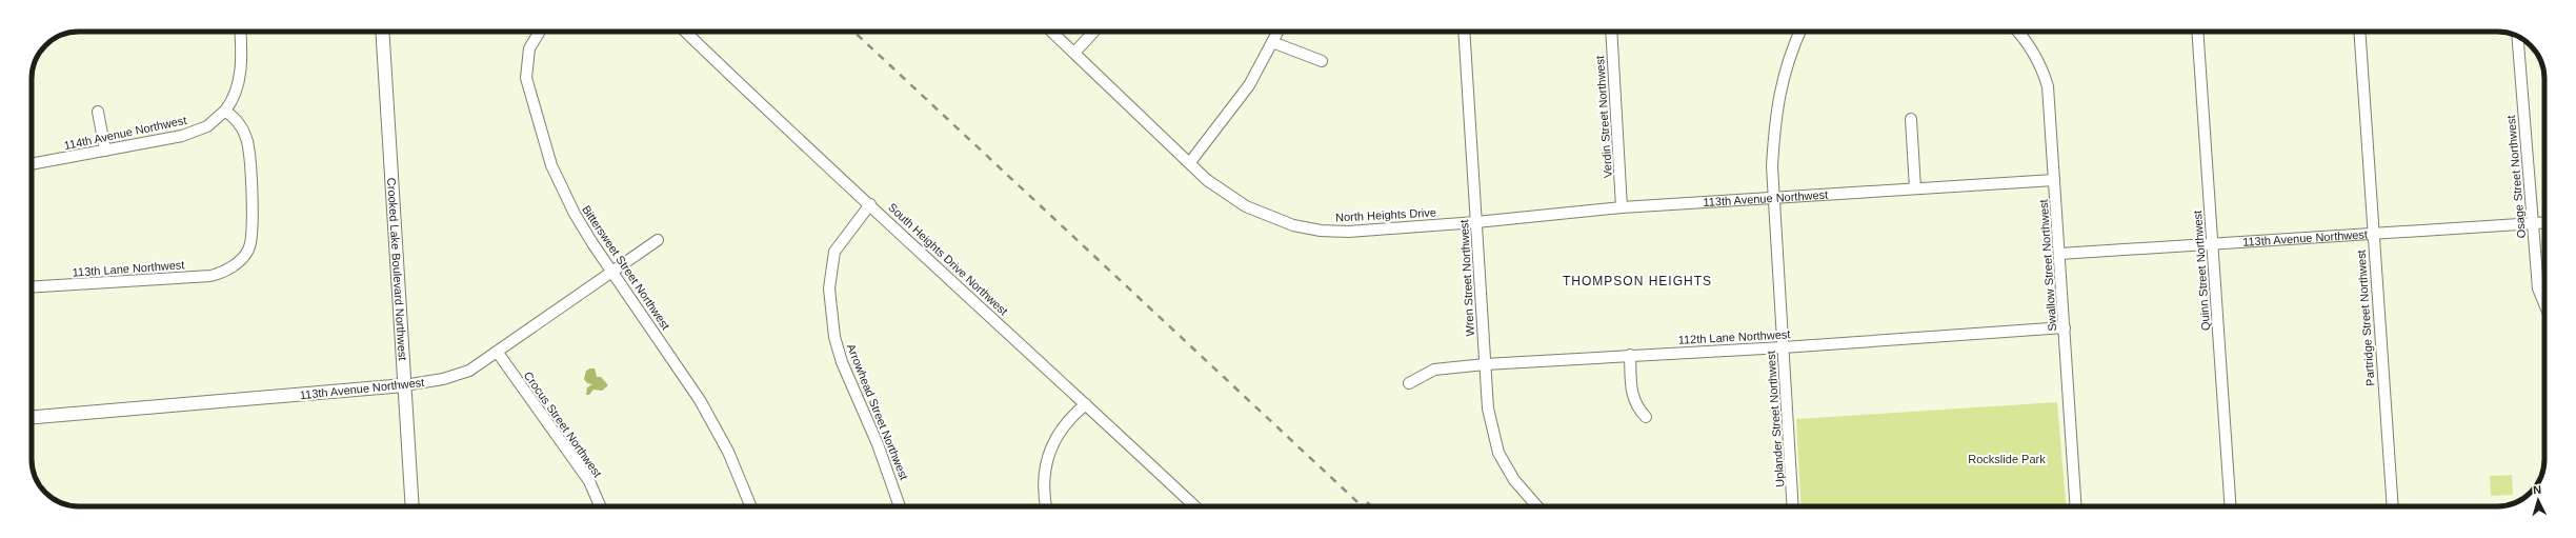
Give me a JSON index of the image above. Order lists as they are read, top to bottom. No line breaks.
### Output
{"streets":{"street":["Verdin Street Northwest","114th Avenue Northwest","Osage Street Northwest","113th Avenue Northwest","North Heights Drive","South Heights Drive Northwest","Swallow Street Northwest","Bittersweet Street Northwest","113th Lane Northwest","Crooked Lake Boulevard Northwest","Quinn Street Northwest","Wren Street Northwest","Partridge Street Northwest","112th Lane Northwest","Arrowhead Street Northwest","Uplander Street Northwest","Crocus Street Northwest"]},"crossings":[["Verdin Street Northwest","113th Avenue Northwest"],["114th Avenue Northwest","113th Lane Northwest"],["Osage Street Northwest","113th Avenue Northwest"],["113th Avenue Northwest","North Heights Drive"],["113th Avenue Northwest","Swallow Street Northwest"],["113th Avenue Northwest","Bittersweet Street Northwest"],["113th Avenue Northwest","Crooked Lake Boulevard Northwest"],["113th Avenue Northwest","Quinn Street Northwest"],["113th Avenue Northwest","Wren Street Northwest"],["113th Avenue Northwest","Partridge Street Northwest"],["113th Avenue Northwest","Uplander Street Northwest"],["113th Avenue Northwest","Crocus Street Northwest"],["North Heights Drive","Wren Street Northwest"],["South Heights Drive Northwest","Arrowhead Street Northwest"],["Swallow Street Northwest","112th Lane Northwest"],["Wren Street Northwest","112th Lane Northwest"],["112th Lane Northwest","Uplander Street Northwest"]],"districts":["THOMPSON HEIGHTS"],"parks":["Rockslide Park"],"north":"top"}
